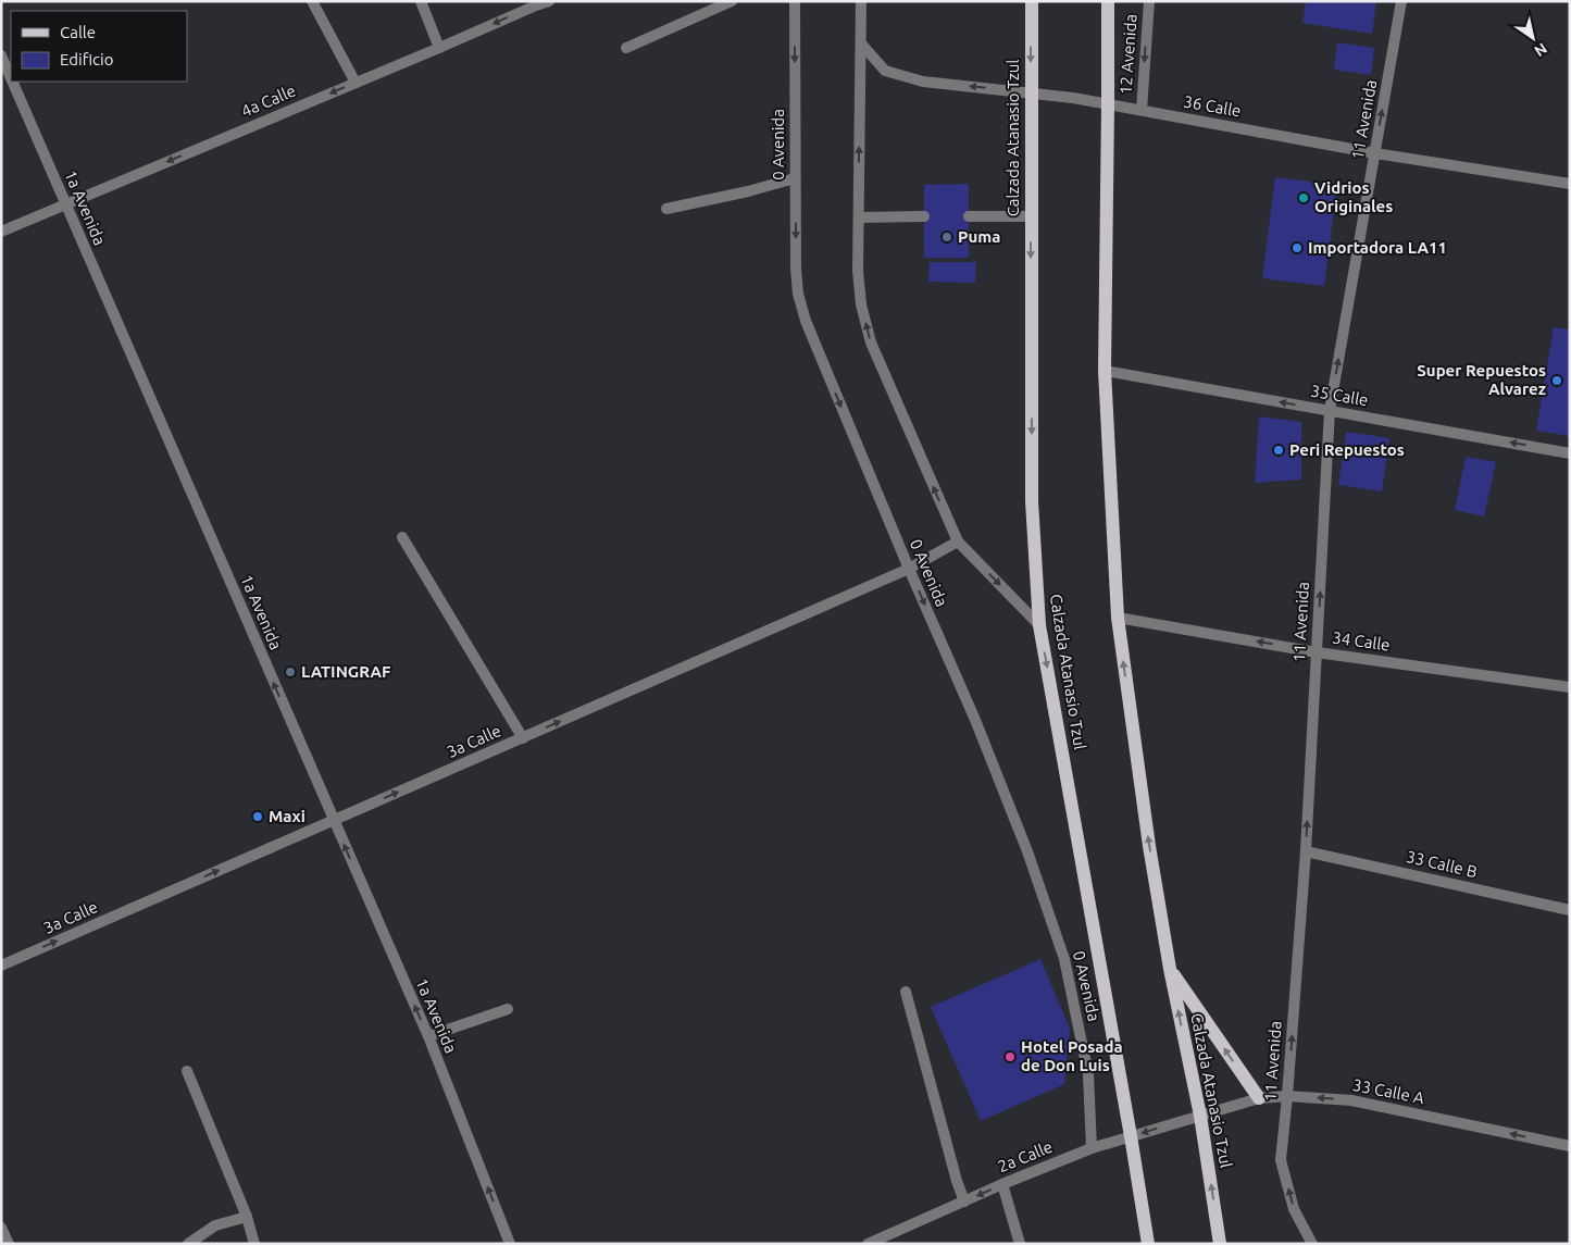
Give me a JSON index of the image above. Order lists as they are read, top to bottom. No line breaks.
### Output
{"streets":{"main road":["Calzada Atanasio Tzul"],"street":["12 Avenida","4a Calle","36 Calle","11 Avenida","0 Avenida","1a Avenida","35 Calle","34 Calle","3a Calle","33 Calle B","33 Calle A","2a Calle"]},"crossings":[["12 Avenida","36 Calle"],["4a Calle","1a Avenida"],["36 Calle","11 Avenida"],["36 Calle","Calzada Atanasio Tzul"],["11 Avenida","35 Calle"],["11 Avenida","34 Calle"],["11 Avenida","33 Calle B"],["11 Avenida","33 Calle A"],["Calzada Atanasio Tzul","35 Calle"],["Calzada Atanasio Tzul","34 Calle"],["Calzada Atanasio Tzul","33 Calle A"],["Calzada Atanasio Tzul","2a Calle"],["0 Avenida","3a Calle"],["0 Avenida","2a Calle"],["1a Avenida","3a Calle"],["33 Calle A","2a Calle"]],"one_way":["12 Avenida","4a Calle","11 Avenida","1a Avenida","35 Calle","34 Calle","3a Calle","33 Calle A"],"places":["Vidrios Originales","Puma","Importadora LA11","Super Repuestos Alvarez","Peri Repuestos","LATINGRAF","Maxi","Hotel Posada de Don Luis"],"legend":["Calle","Edificio"],"north":"bottom right"}
